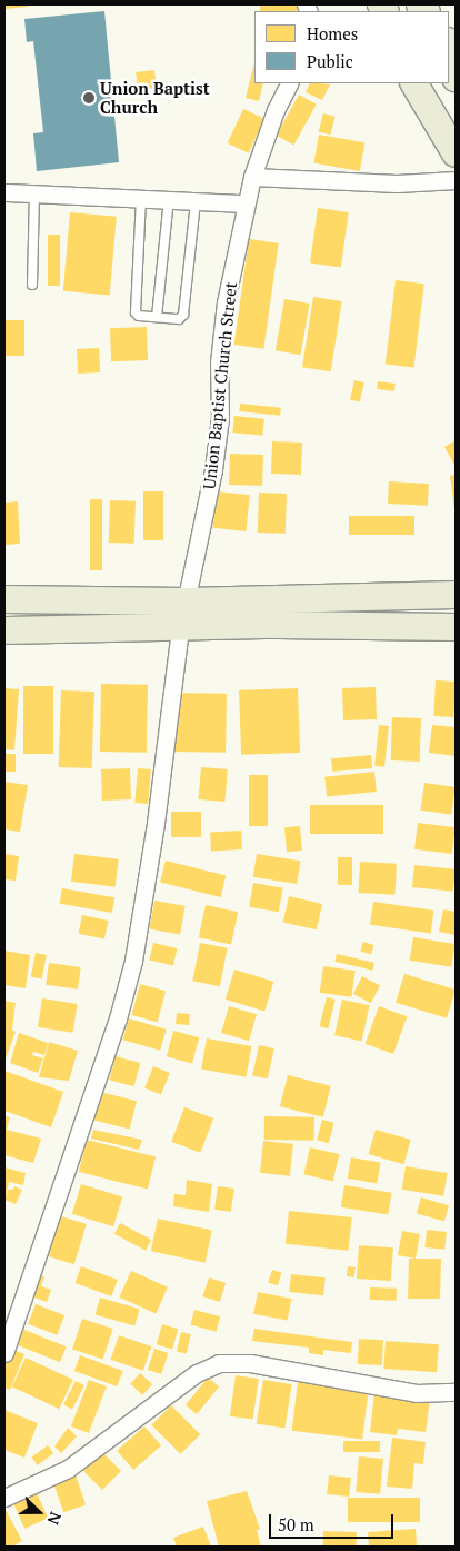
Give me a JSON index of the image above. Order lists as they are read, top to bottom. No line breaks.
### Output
{"streets":{"street":["Union Baptist Church Street"]},"places":["Union Baptist Church"],"legend":["Homes","Public"],"scale_bar":"50 m","north":"right"}
